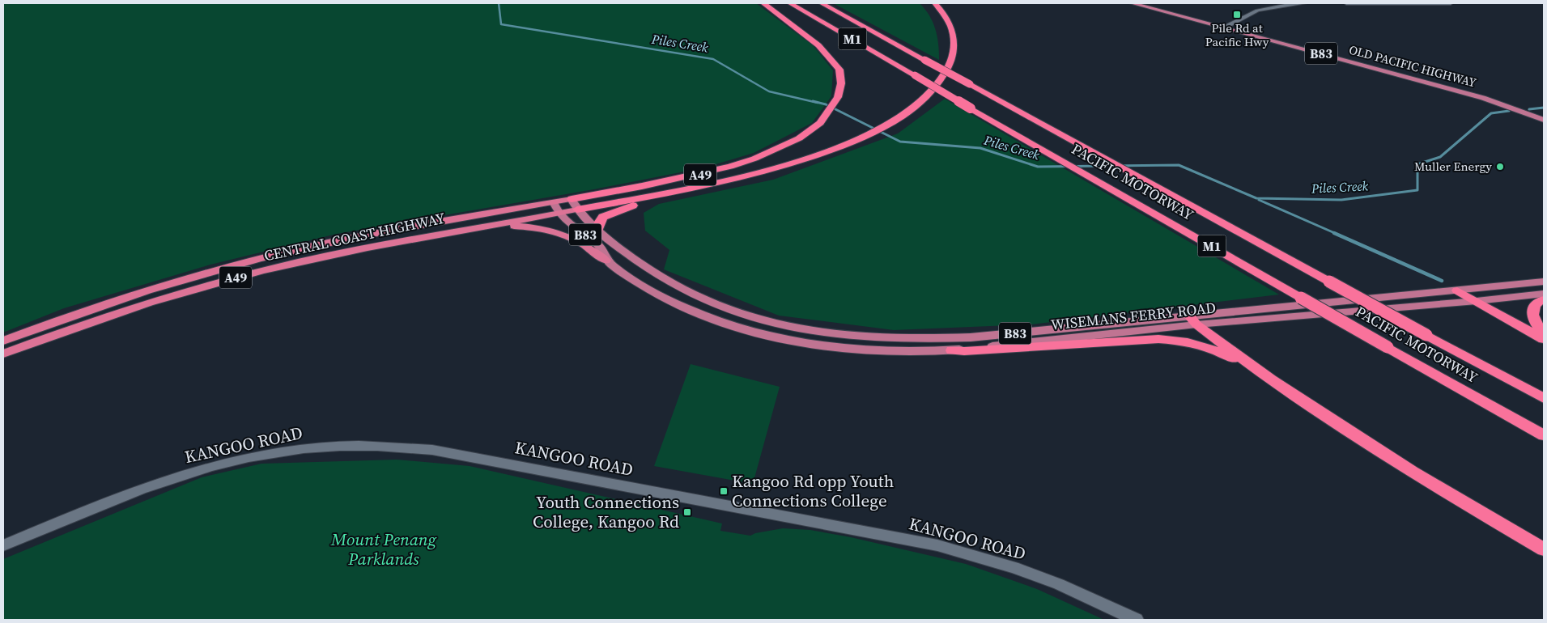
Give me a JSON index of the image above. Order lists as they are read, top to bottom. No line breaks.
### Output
{"streets":{"highway":["M1","A49","PACIFIC MOTORWAY","CENTRAL COAST HIGHWAY"],"main road":["B83","OLD PACIFIC HIGHWAY","WISEMANS FERRY ROAD"],"street":["KANGOO ROAD"]},"crossings":[["A49","CENTRAL COAST HIGHWAY"],["A49","WISEMANS FERRY ROAD"],["CENTRAL COAST HIGHWAY","WISEMANS FERRY ROAD"]],"water":["Piles Creek"],"parks":["Mount Penang Parklands"],"places":{"transit":["Pile Rd at Pacific Hwy","Kangoo Rd opp Youth Connections College","Youth Connections College, Kangoo Rd"],"other":["Muller Energy"]}}
